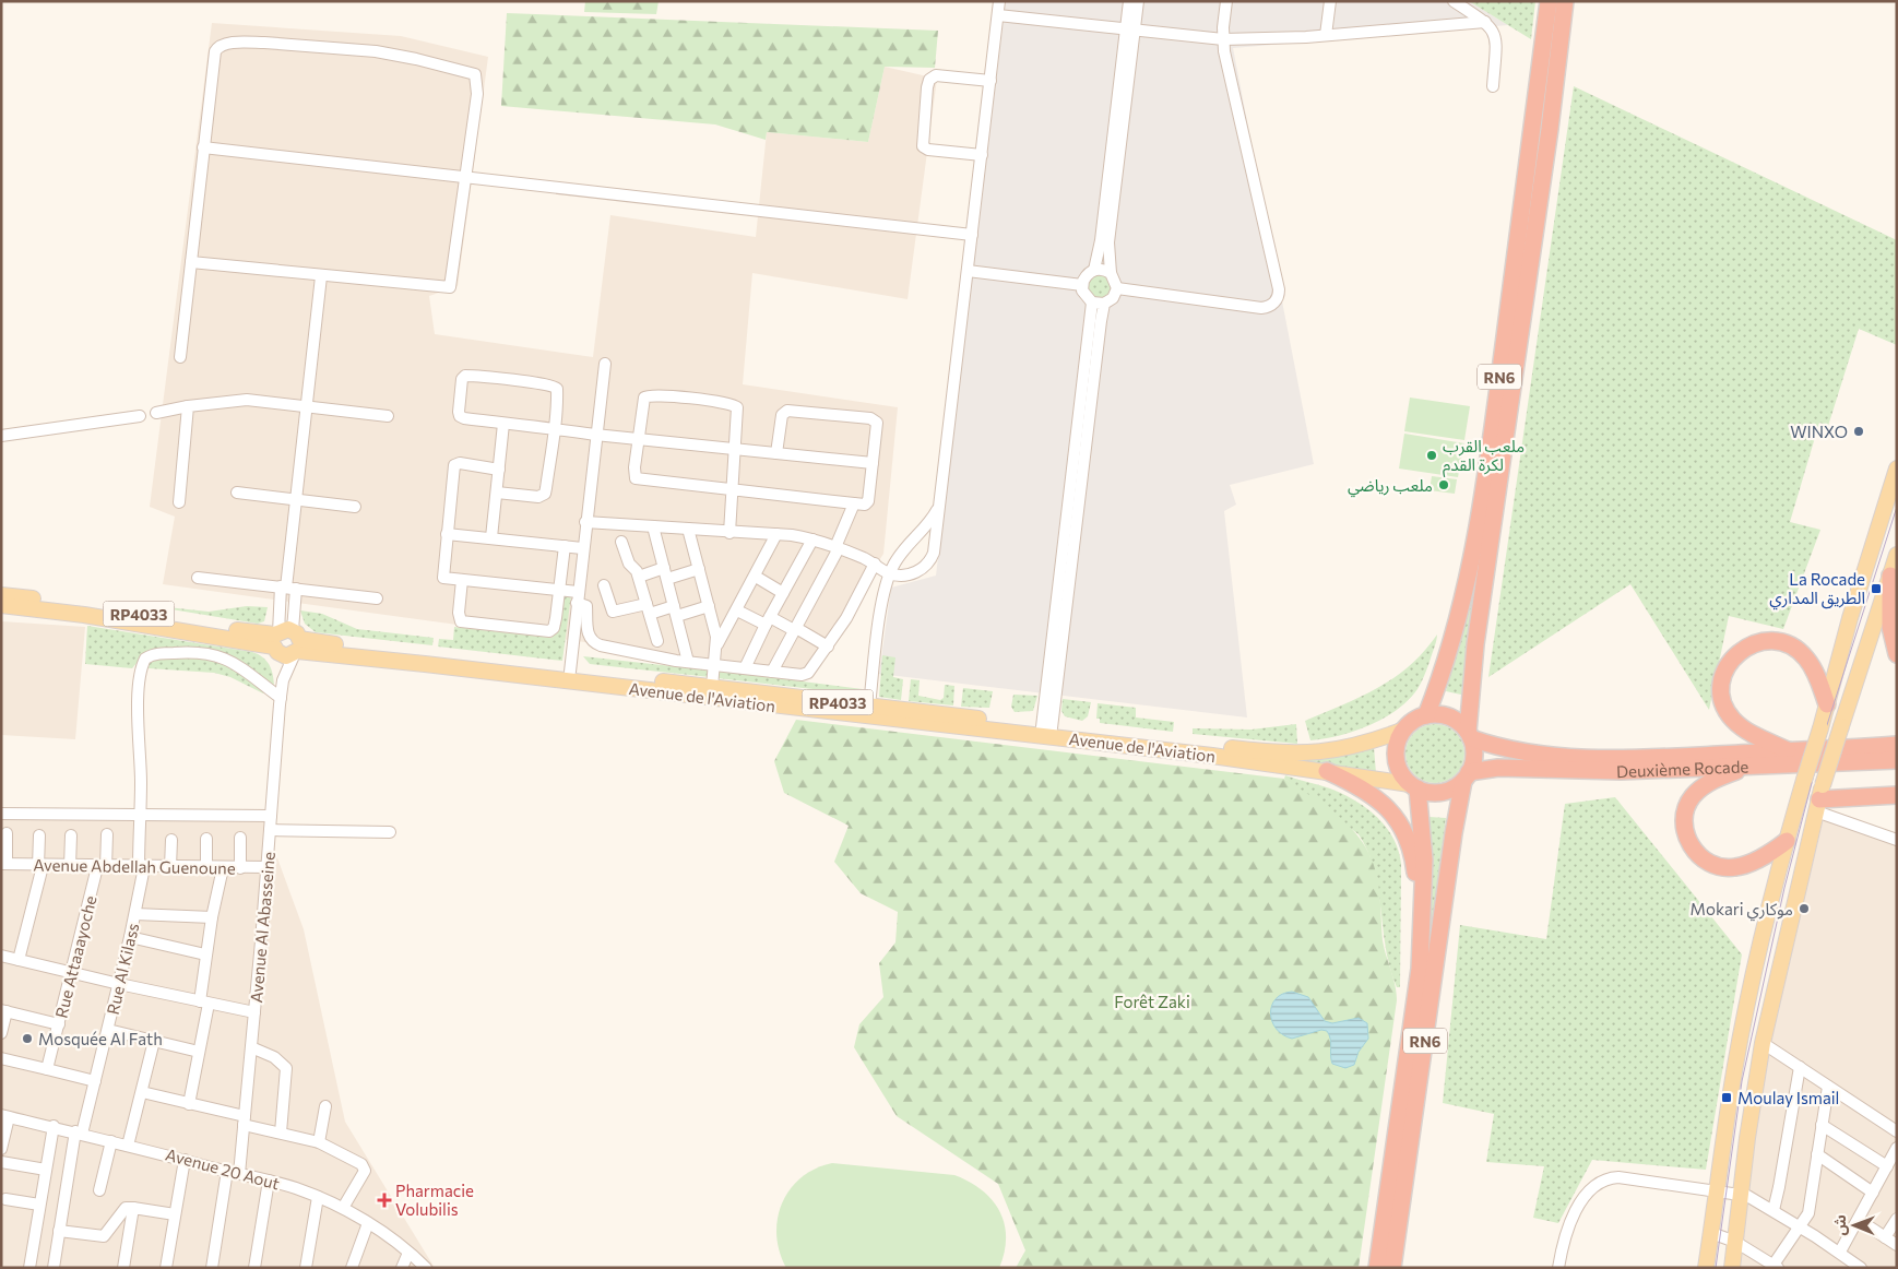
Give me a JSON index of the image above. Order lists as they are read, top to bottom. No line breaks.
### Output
{"streets":{"highway":["RN6","Deuxième Rocade"],"main road":["RP4033","Avenue de l'Aviation"],"street":["Avenue Abdellah Guenoune","Avenue Al Abasseine","Rue Attaaayoche","Rue Al Kilass","Avenue 20 Aout"]},"crossings":[["RN6","Avenue de l'Aviation"],["RN6","Deuxième Rocade"],["Avenue de l'Aviation","Deuxième Rocade"],["Avenue de l'Aviation","Avenue Al Abasseine"],["Avenue Abdellah Guenoune","Avenue Al Abasseine"],["Avenue Abdellah Guenoune","Rue Attaaayoche"],["Avenue Abdellah Guenoune","Rue Al Kilass"],["Avenue Al Abasseine","Rue Al Kilass"],["Avenue Al Abasseine","Avenue 20 Aout"],["Rue Al Kilass","Avenue 20 Aout"]],"parks":["Forêt Zaki"],"places":{"other":["WINXO","ملعب القرب لكرة القدم","ملعب رياضي","Mokari موكاري","Mosquée Al Fath"],"transit":["La Rocade الطريق المداري","Moulay Ismail"],"health":["Pharmacie Volubilis"]},"north":"left"}
